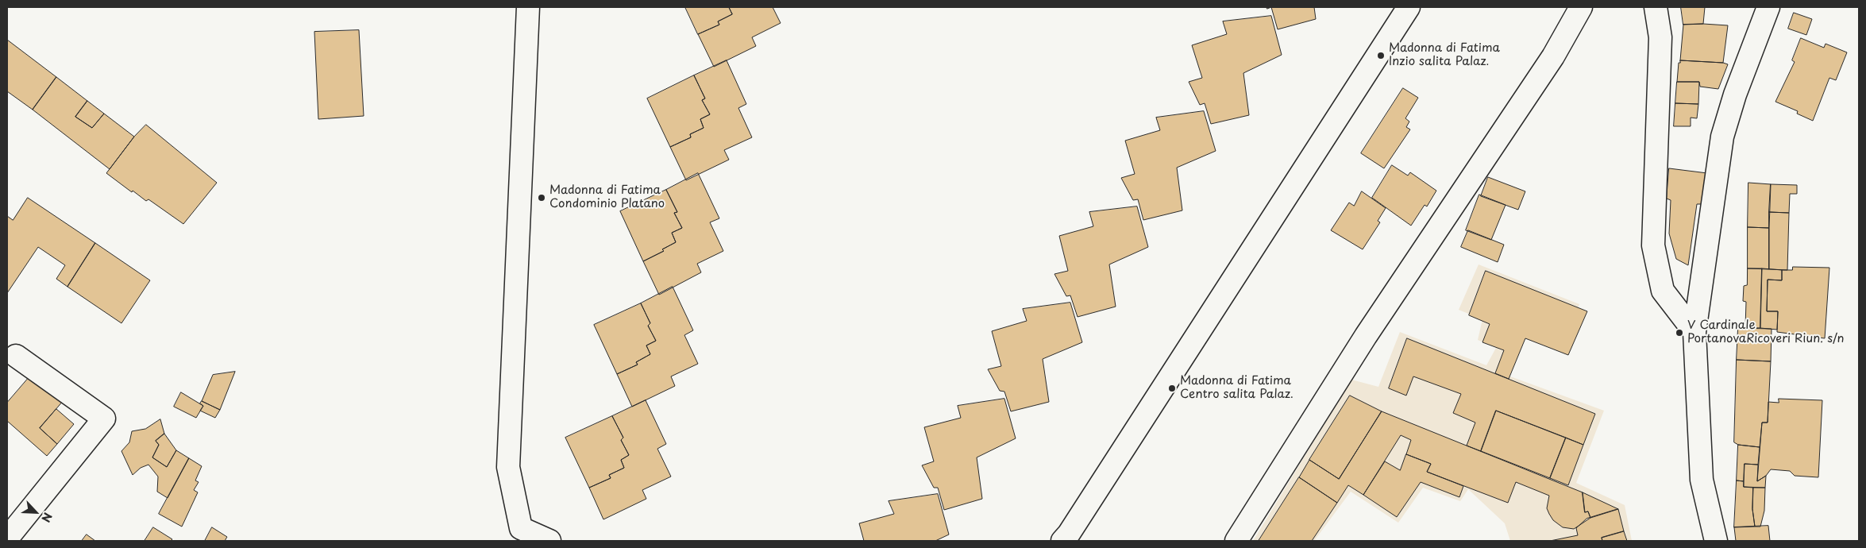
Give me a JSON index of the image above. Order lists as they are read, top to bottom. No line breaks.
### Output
{"places":["Madonna di Fatima Inzio salita Palaz.","Madonna di Fatima Condominio Platano","V Cardinale PortanovaRicoveri Riun. s/n","Madonna di Fatima Centro salita Palaz."],"north":"bottom right"}
